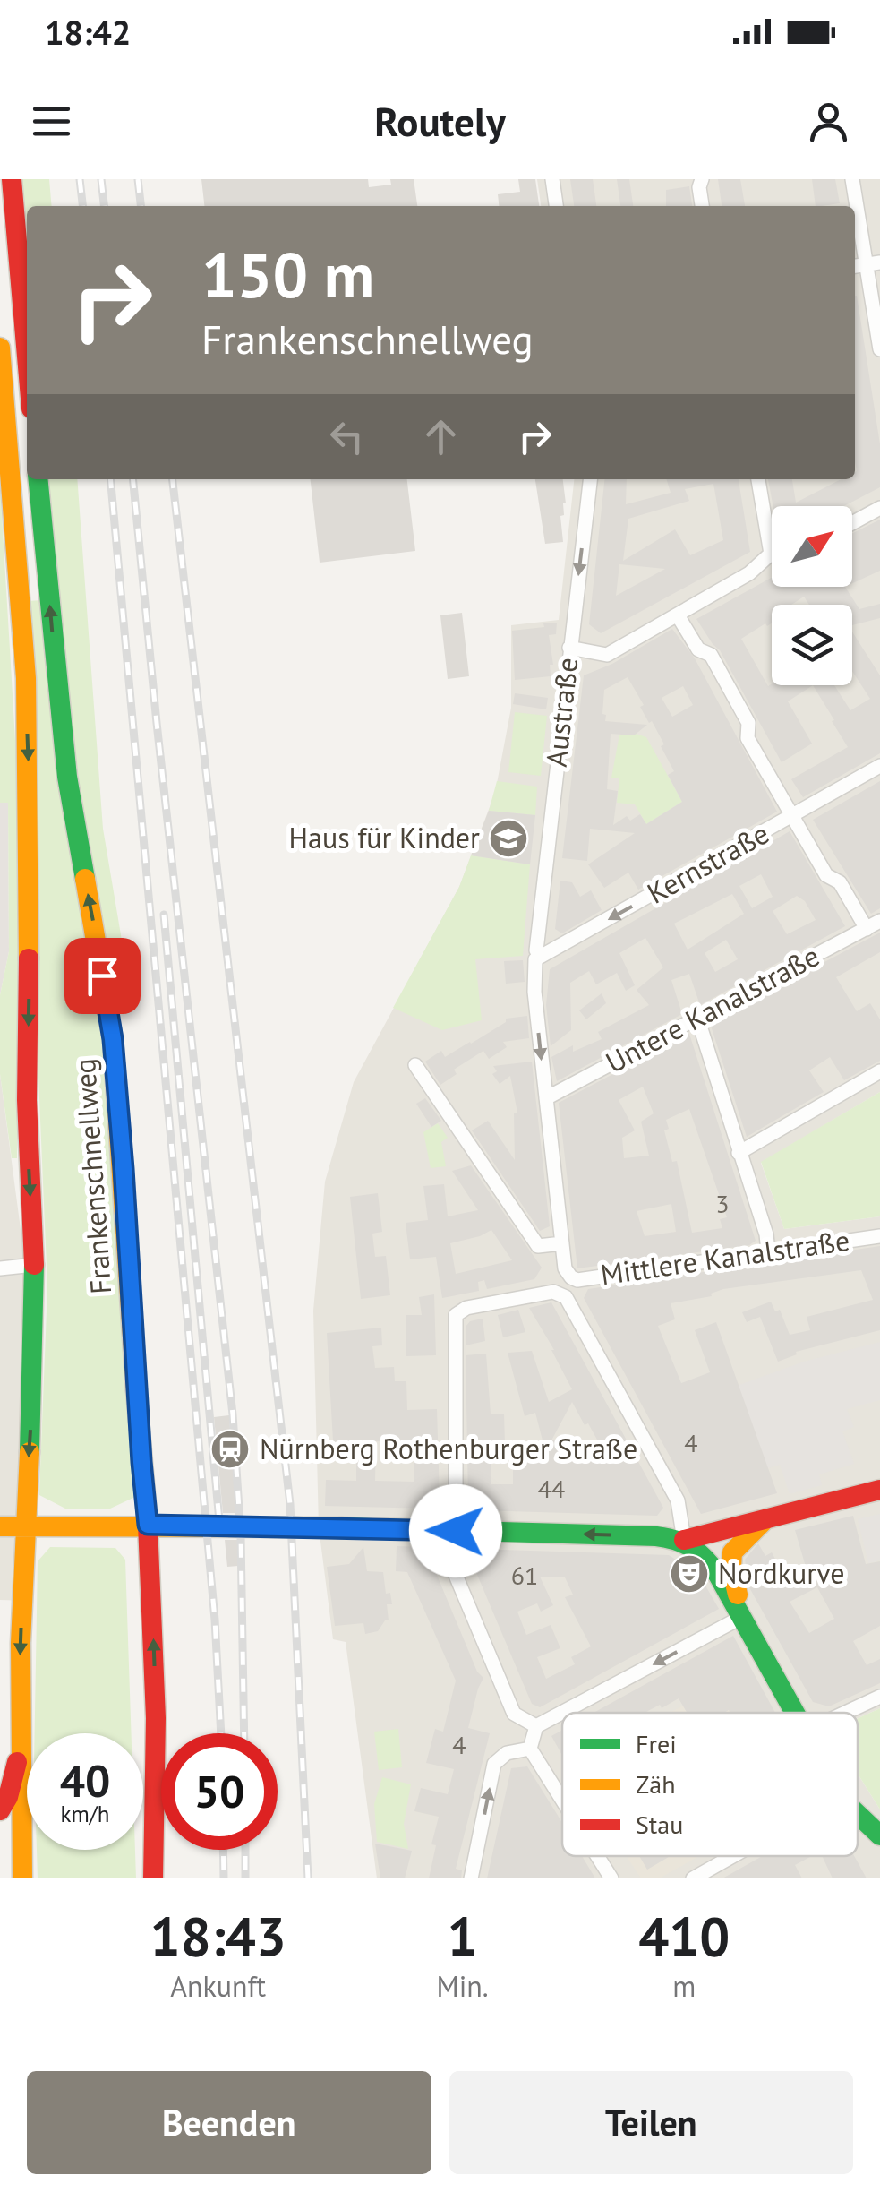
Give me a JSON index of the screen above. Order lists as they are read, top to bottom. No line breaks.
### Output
{"streets":{"main road":["Frankenschnellweg"],"street":["Austraße","Kernstraße","Untere Kanalstraße","Mittlere Kanalstraße"]},"crossings":[["Austraße","Kernstraße"],["Austraße","Untere Kanalstraße"],["Austraße","Mittlere Kanalstraße"]],"one_way":["Austraße","Kernstraße"],"places":{"school or university":["Haus für Kinder"],"station":["Nürnberg Rothenburger Straße"],"theatre":["Nordkurve"]},"house_numbers":["3","4","44","61","4"],"legend":["Frei","Zäh","Stau"],"north":"top right","page":{"status":"18:42","header":"Routely","turn":["150 m","Frankenschnellweg"],"speed":"40 km/h","limit":"50","eta":["18:43","Ankunft","1","Min.","410","m"],"buttons":["Beenden","Teilen"]}}
